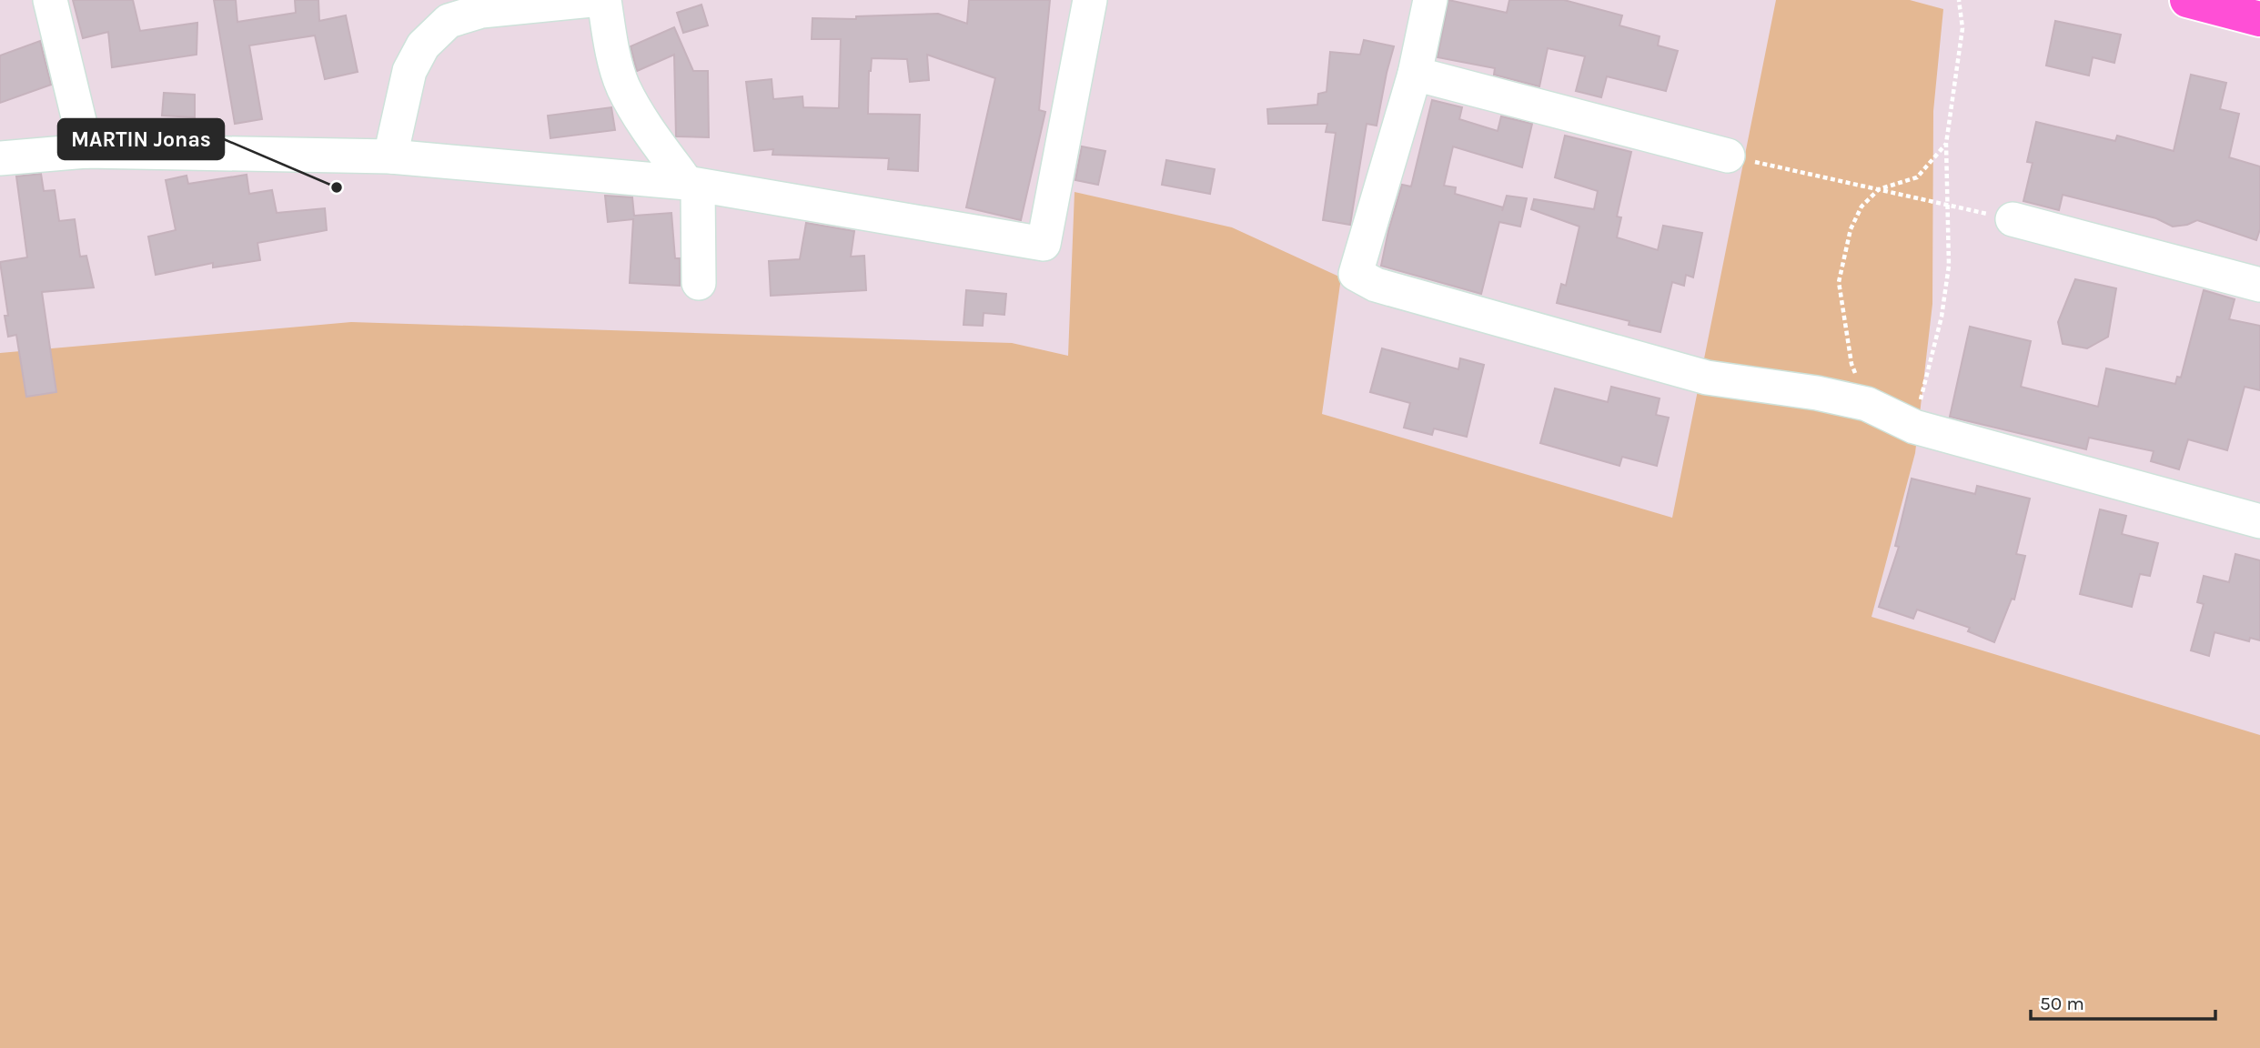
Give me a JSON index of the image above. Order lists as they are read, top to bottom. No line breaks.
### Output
{"places":["MARTIN Jonas"],"scale_bar":"50 m"}
